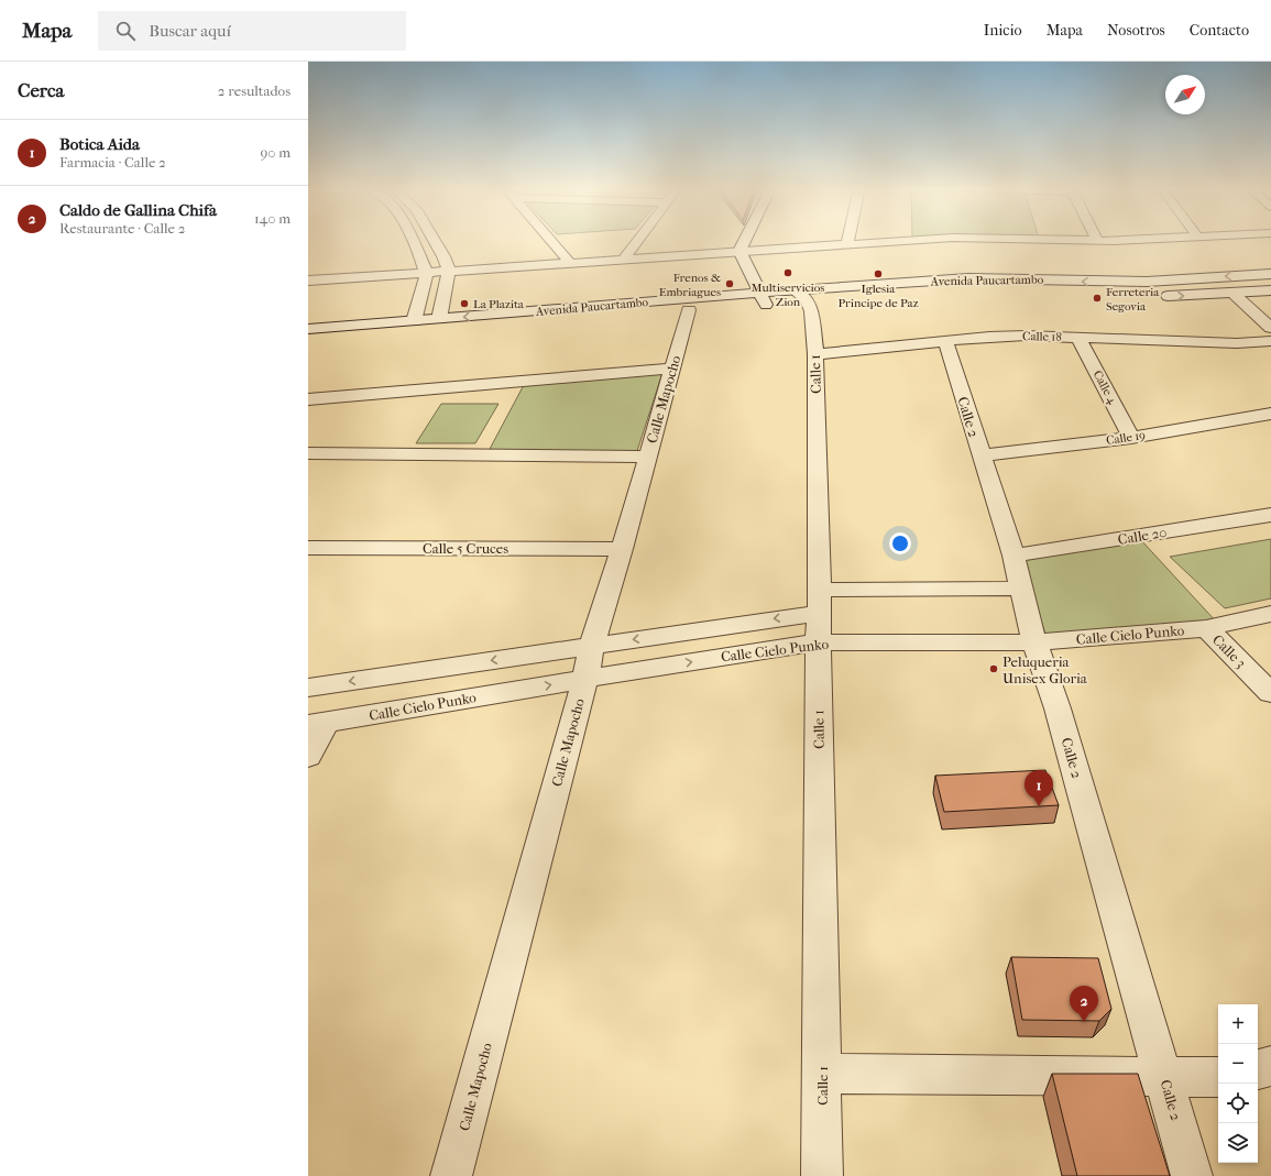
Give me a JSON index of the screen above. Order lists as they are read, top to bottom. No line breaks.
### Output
{"streets":{"street":["Avenida Paucartambo","Calle 18","Calle 1","Calle 4","Calle Mapocho","Calle 2","Calle 19","Calle 20","Calle 5 Cruces","Calle Cielo Punko","Calle 3"]},"crossings":[["Avenida Paucartambo","Calle 1"],["Avenida Paucartambo","Calle Mapocho"],["Calle 18","Calle 1"],["Calle 18","Calle 4"],["Calle 18","Calle 2"],["Calle 1","Calle Cielo Punko"],["Calle 4","Calle 19"],["Calle Mapocho","Calle 5 Cruces"],["Calle Mapocho","Calle Cielo Punko"],["Calle 2","Calle 19"],["Calle 2","Calle 20"],["Calle 2","Calle Cielo Punko"],["Calle Cielo Punko","Calle 3"]],"places":["Multiservicios Zion","Iglesia Principe de Paz","Frenos & Embriagues","Ferreteria Segovia","La Plazita","Peluqueria Unisex Gloria"],"north":"top right","page":{"header":"Mapa","search":"Buscar aquí","nav":["Inicio","Mapa","Nosotros","Contacto"],"heading":["Cerca","2 resultados"],"list":[{"mark":"1","name":"Botica Aida","note":"Farmacia · Calle 2","value":"90 m"},{"mark":"2","name":"Caldo de Gallina Chifa","note":"Restaurante · Calle 2","value":"140 m"}],"pins":["1","2"],"map_buttons":["+","−"]}}
